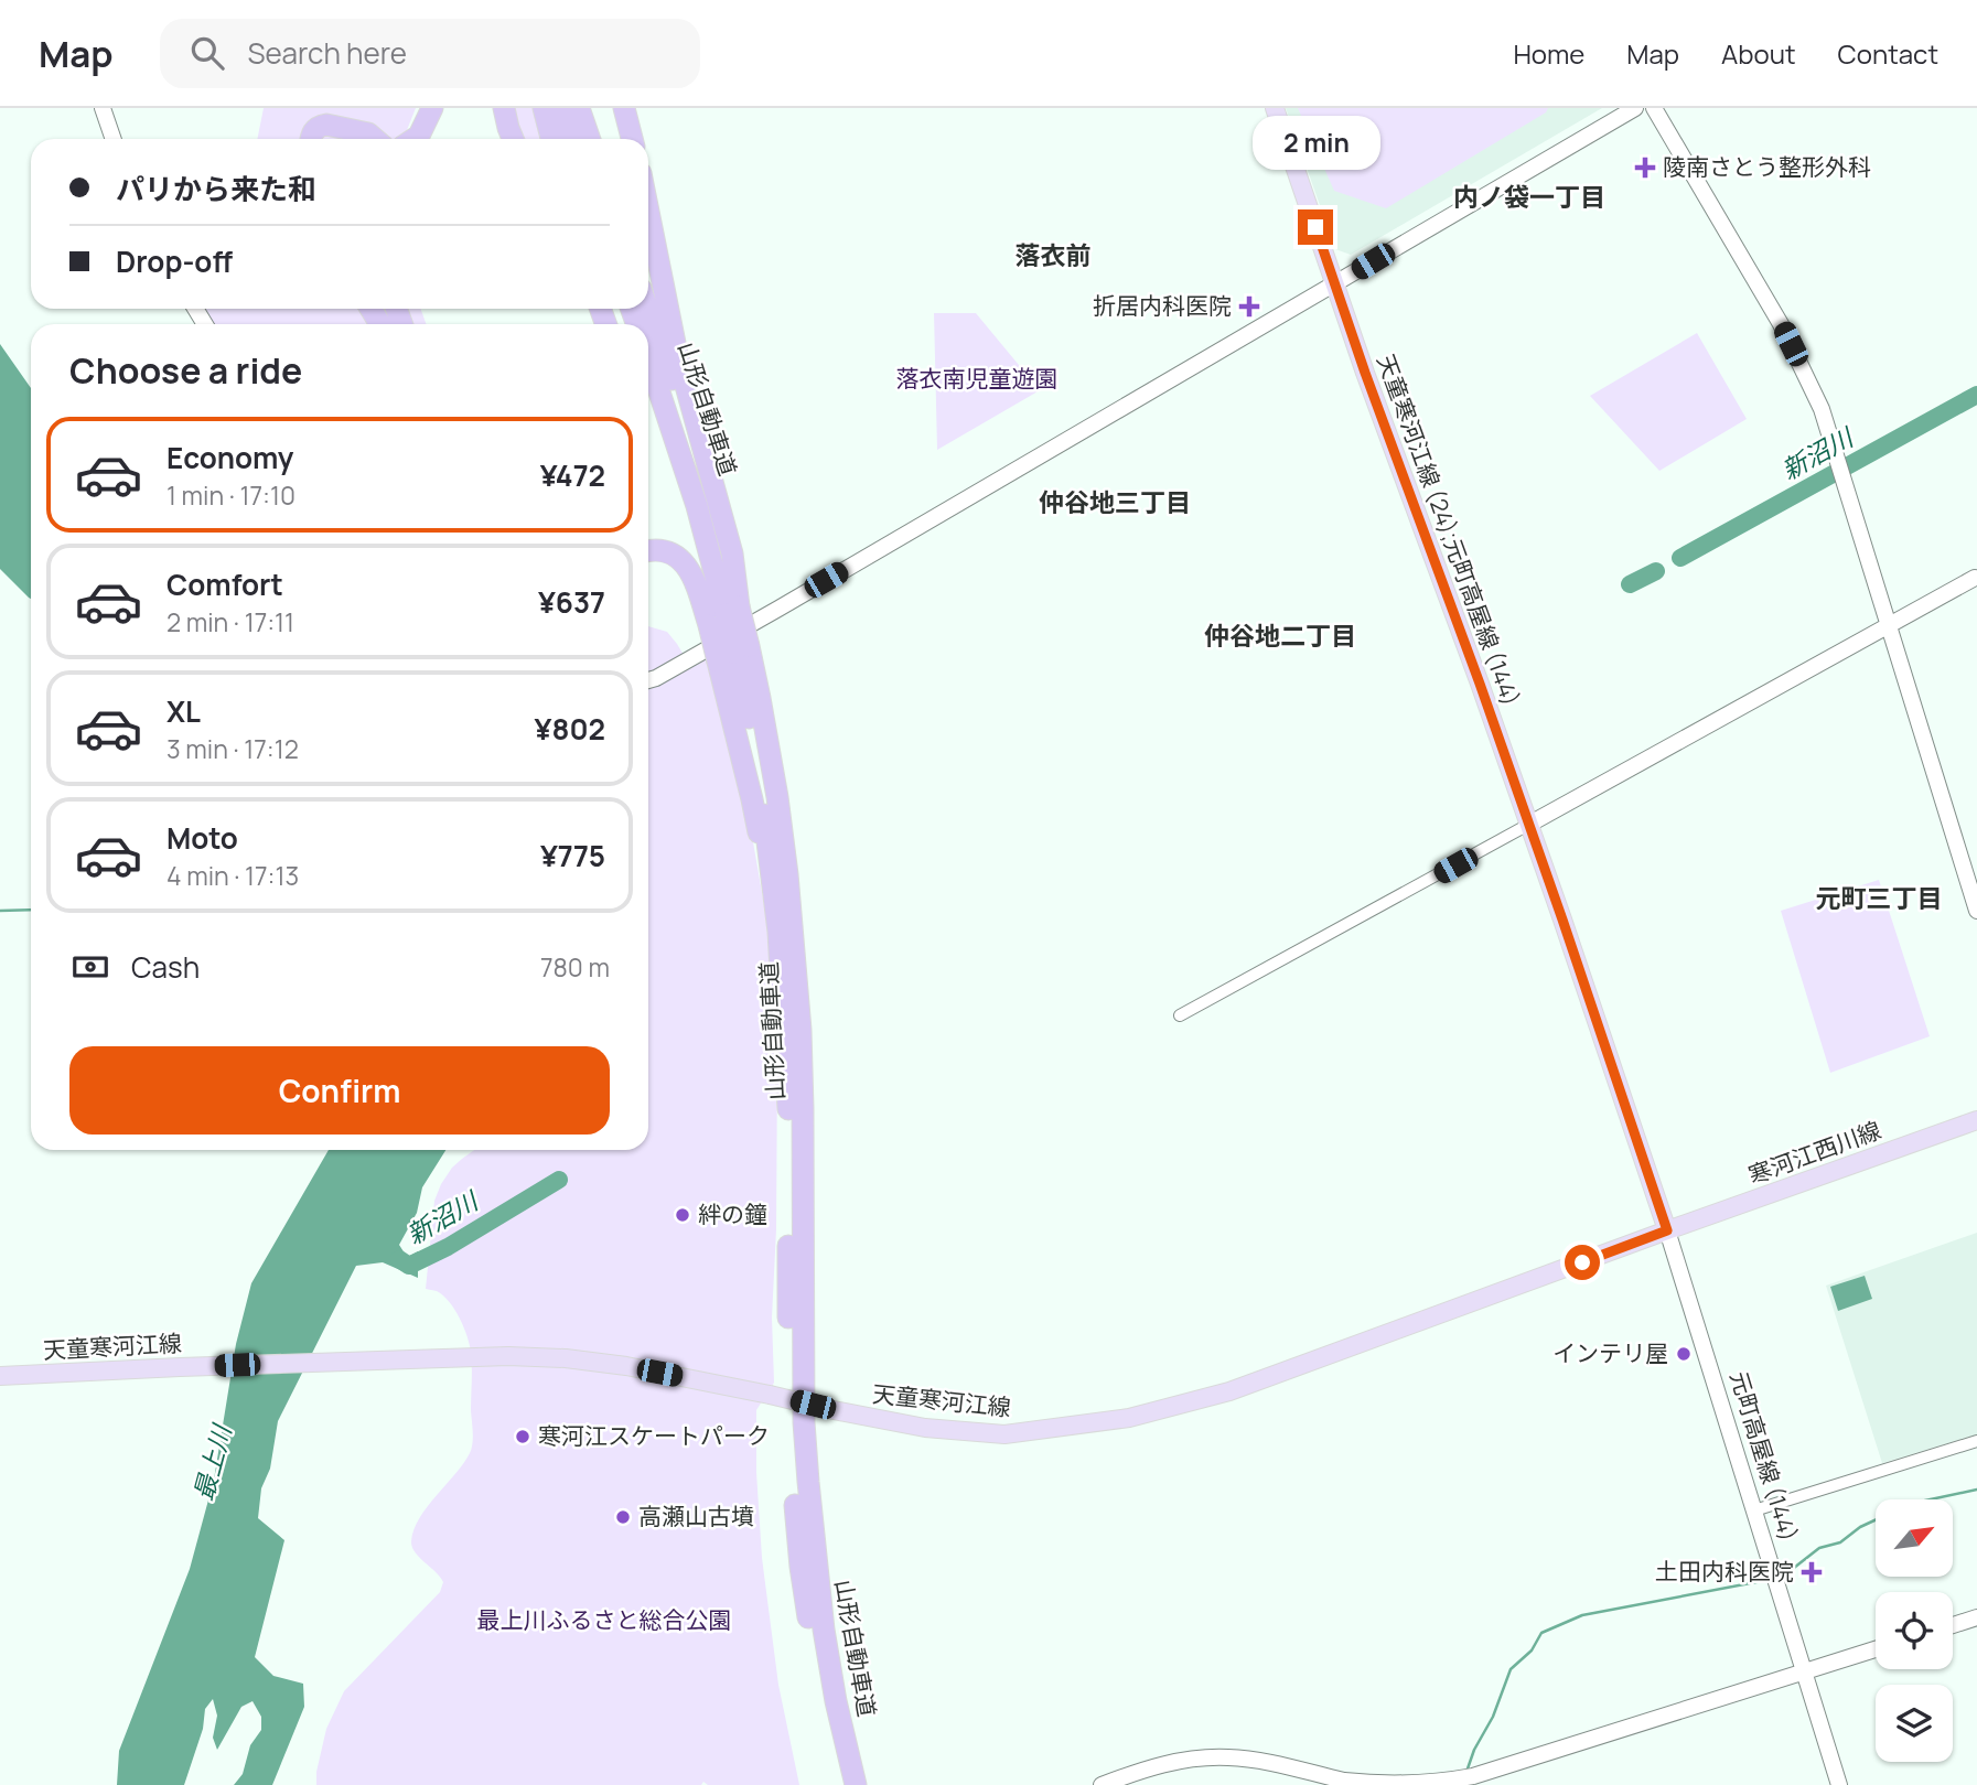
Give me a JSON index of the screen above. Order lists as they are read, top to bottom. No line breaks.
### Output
{"streets":{"highway":["山形自動車道"],"main road":["天童寒河江線 (24);元町高屋線 (144)","寒河江西川線","天童寒河江線"],"street":["元町高屋線 (144)"]},"crossings":[["天童寒河江線 (24);元町高屋線 (144)","寒河江西川線"],["天童寒河江線 (24);元町高屋線 (144)","天童寒河江線"],["天童寒河江線 (24);元町高屋線 (144)","元町高屋線 (144)"],["寒河江西川線","天童寒河江線"],["寒河江西川線","元町高屋線 (144)"],["天童寒河江線","元町高屋線 (144)"]],"districts":["内ノ袋一丁目","落衣前","仲谷地三丁目","仲谷地二丁目","元町三丁目"],"water":["新沼川","最上川"],"parks":["落衣南児童遊園","最上川ふるさと総合公園"],"places":{"health":["陵南さとう整形外科","折居内科医院","土田内科医院"],"other":["絆の鐘","インテリ屋","寒河江スケートパーク","高瀬山古墳"]},"north":"top right","page":{"header":"Map","search":"Search here","nav":["Home","Map","About","Contact"],"bubble":"2 min","banner":["パリから来た和","Drop-off"],"heading":"Choose a ride","list":[{"name":"Economy","note":"1 min · 17:10","value":"¥472"},{"name":"Comfort","note":"2 min · 17:11","value":"¥637"},{"name":"XL","note":"3 min · 17:12","value":"¥802"},{"name":"Moto","note":"4 min · 17:13","value":"¥775"}],"pay":["Cash","780 m"],"buttons":"Confirm"}}
